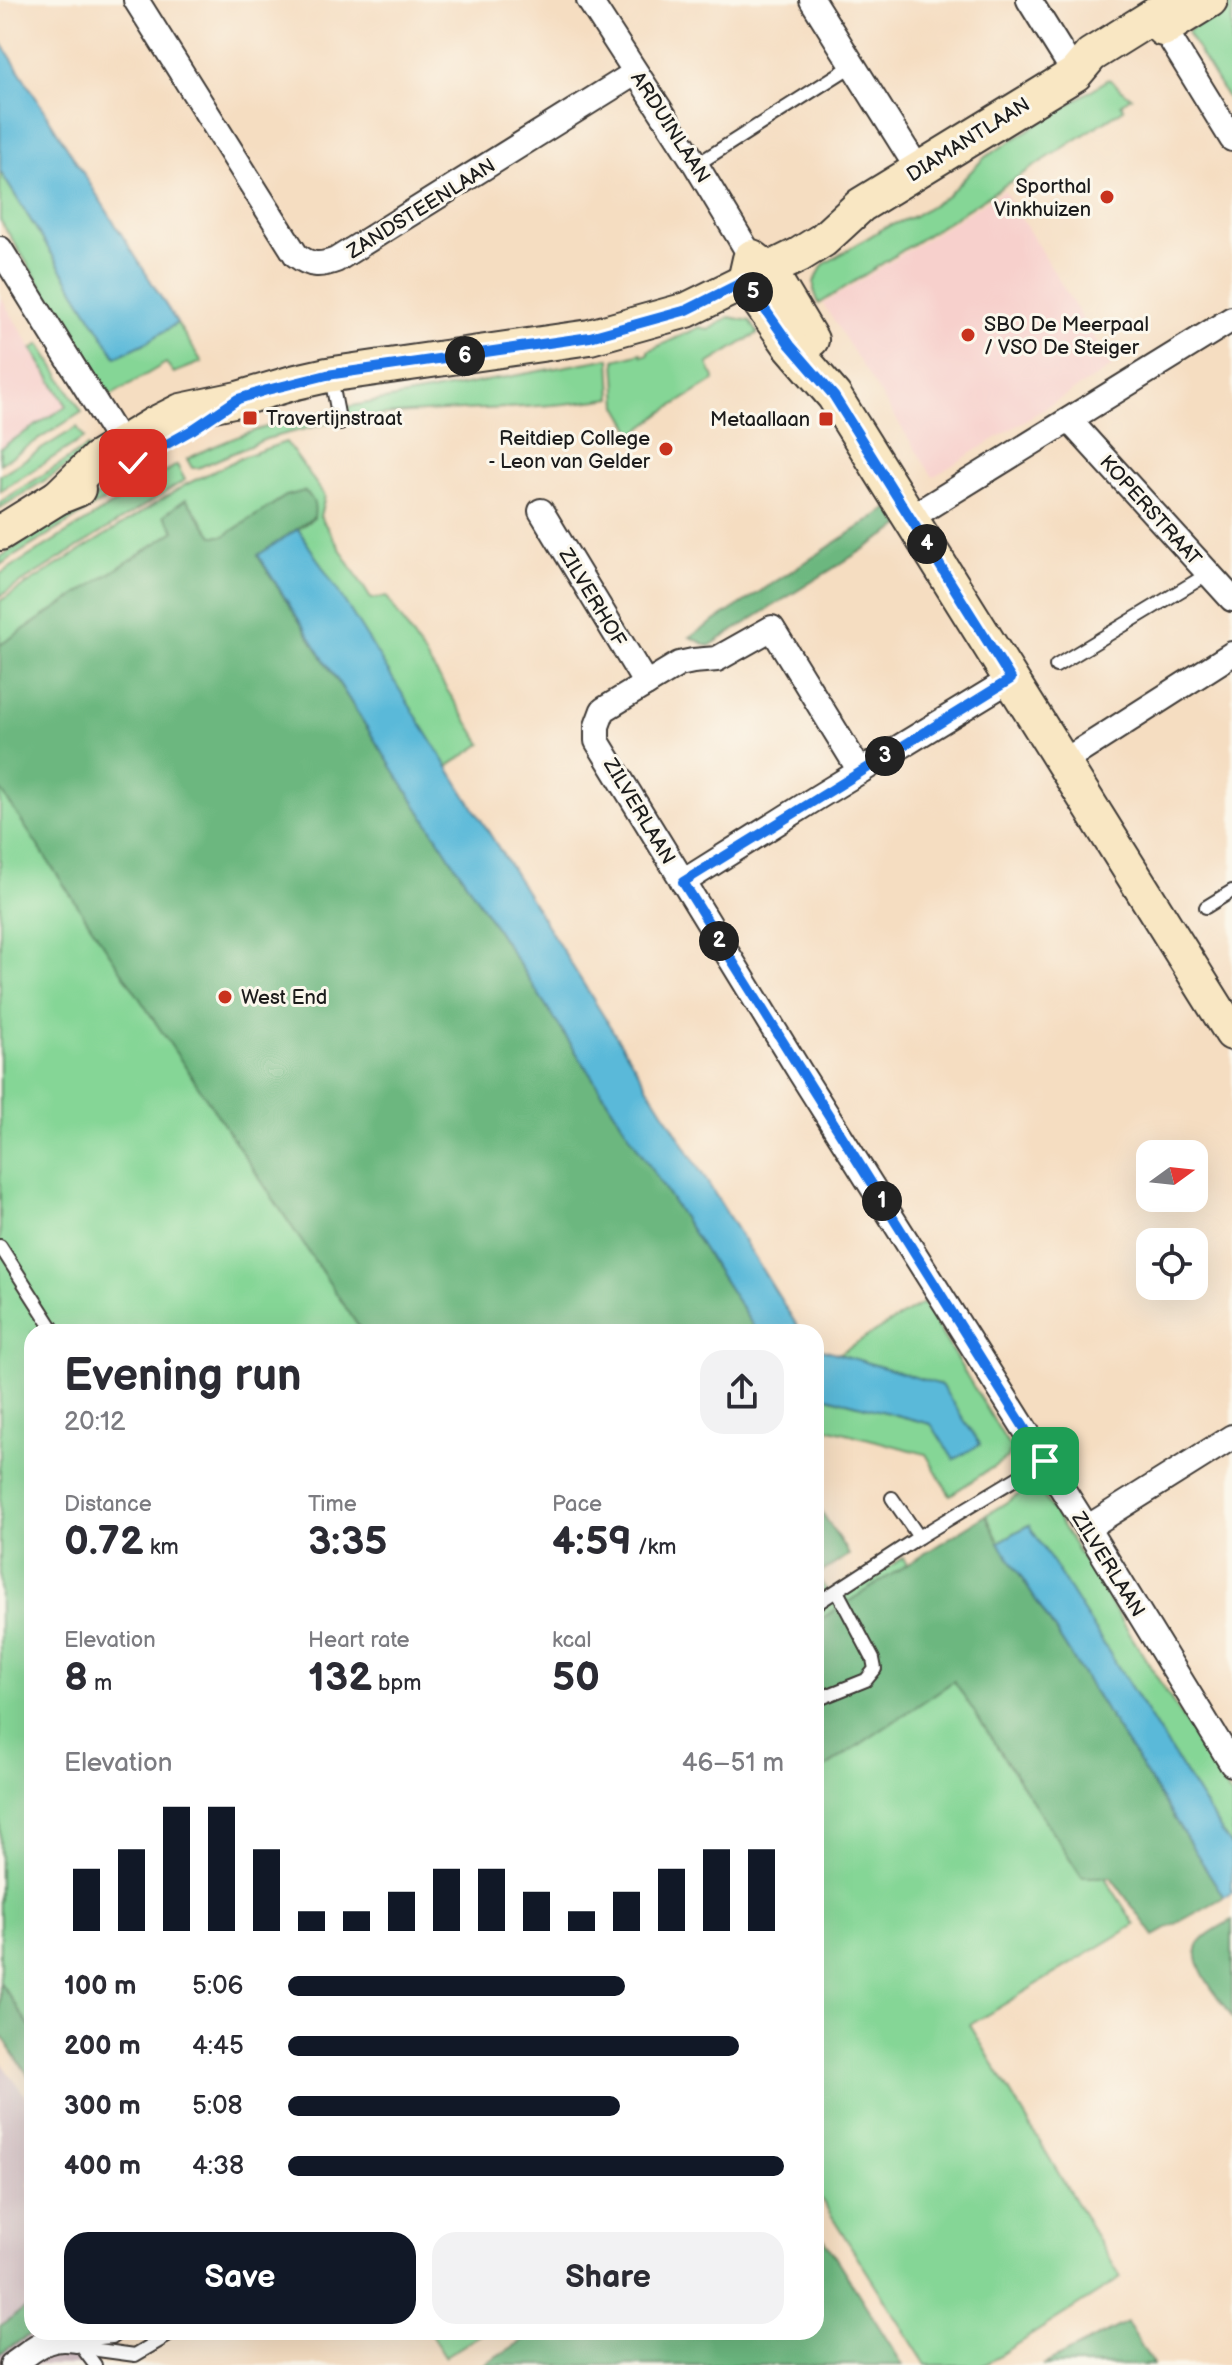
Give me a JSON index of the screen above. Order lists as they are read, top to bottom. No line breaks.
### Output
{"streets":{"street":["ARDUINLAAN","DIAMANTLAAN","ZANDSTEENLAAN","KOPERSTRAAT","ZILVERHOF","ZILVERLAAN"]},"crossings":[["ARDUINLAAN","DIAMANTLAAN"],["ARDUINLAAN","ZANDSTEENLAAN"],["ZILVERHOF","ZILVERLAAN"]],"places":{"other":["Sporthal Vinkhuizen","SBO De Meerpaal / VSO De Steiger","Reitdiep College - Leon van Gelder","West End"],"transit":["Travertijnstraat","Metaallaan"]},"north":"right","page":{"pins":["5","6","4","3","2","1"],"heading":["Evening run","20:12"],"stats":[["Distance","0.72 km"],["Time","3:35"],["Pace","4:59 /km"],["Elevation","8 m"],["Heart rate","132 bpm"],["kcal","50"]],"chart":["Elevation","46–51 m"],"list":[{"name":"100 m","note":"5:06"},{"name":"200 m","note":"4:45"},{"name":"300 m","note":"5:08"},{"name":"400 m","note":"4:38"}],"buttons":["Save","Share"]}}
